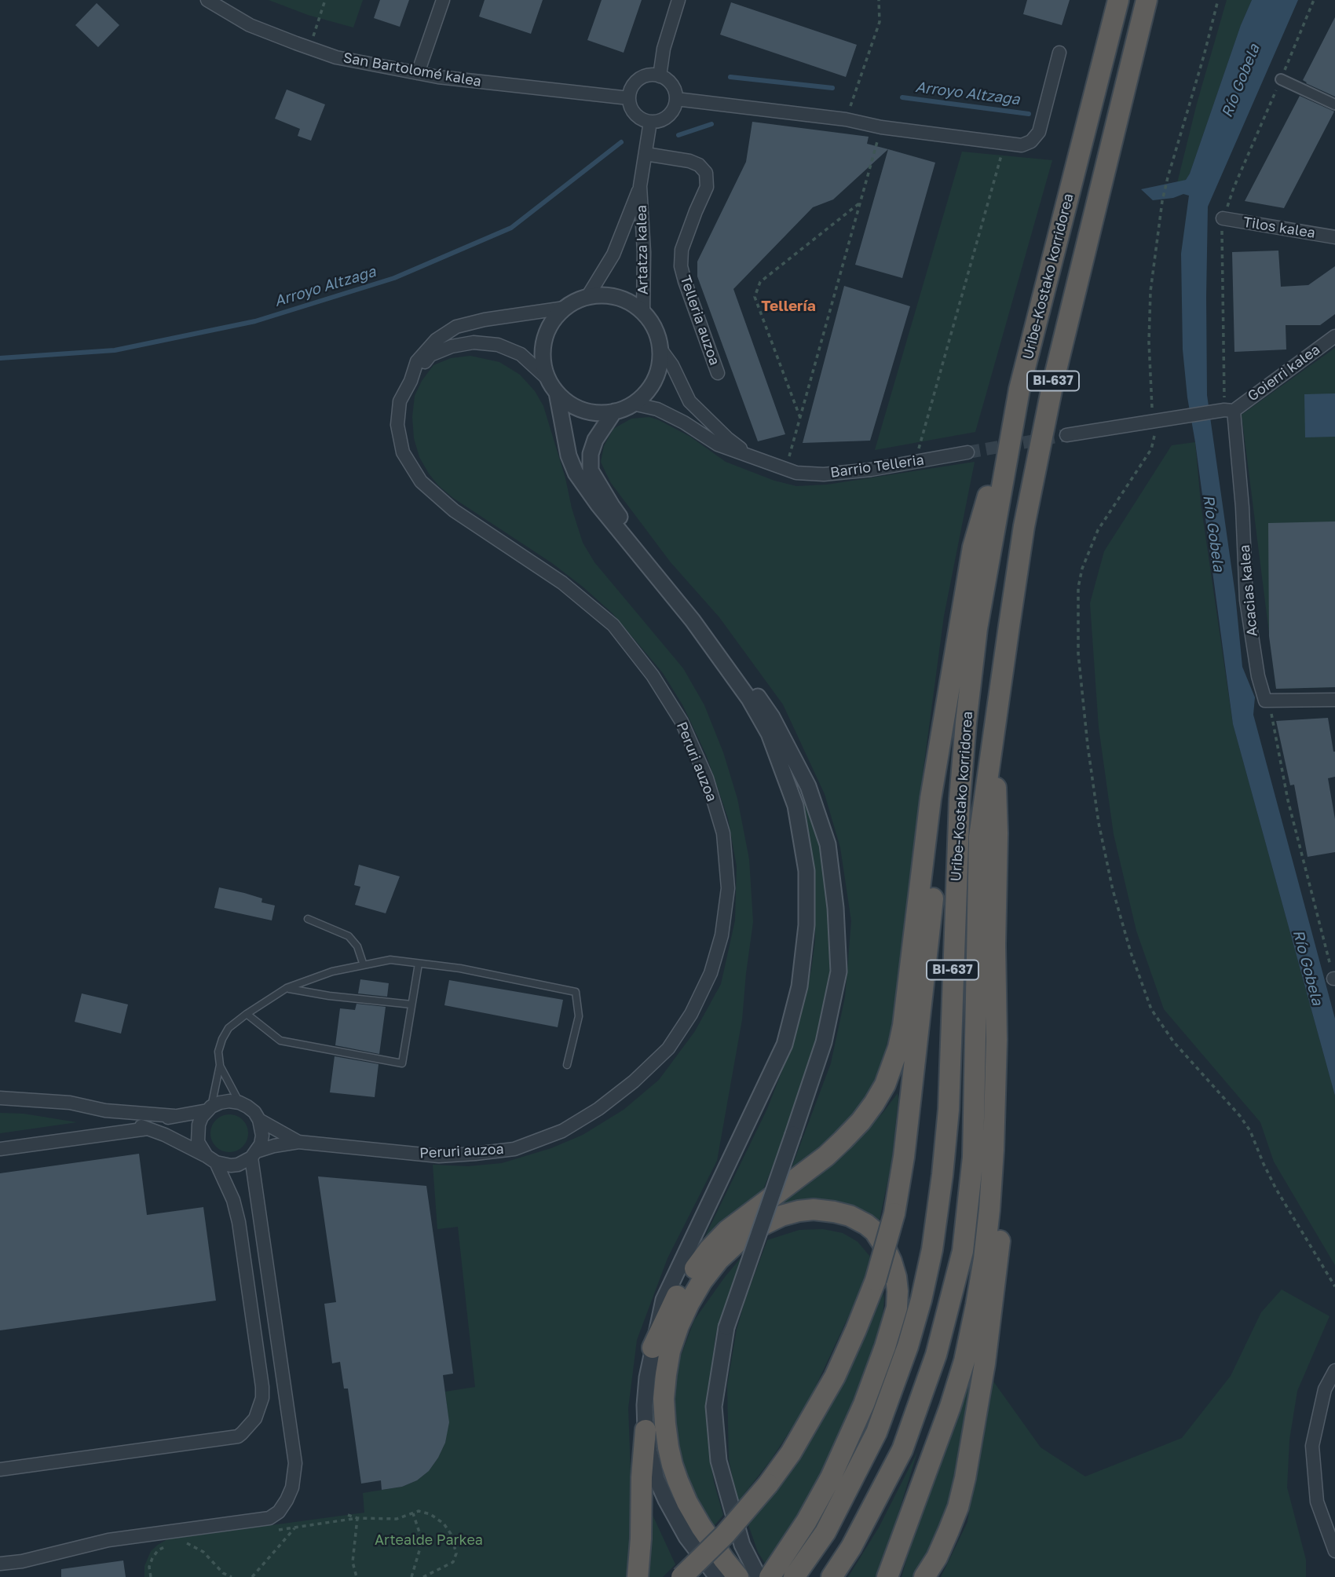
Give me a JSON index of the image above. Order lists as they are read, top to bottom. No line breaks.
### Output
{"streets":{"highway":["Uribe-Kostako korridorea","BI-637"],"street":["San Bartolomé kalea","Tilos kalea","Artatza kalea","Telleria auzoa","Goierri kalea","Barrio Telleria","Acacias kalea","Peruri auzoa"]},"crossings":[["San Bartolomé kalea","Artatza kalea"],["Artatza kalea","Telleria auzoa"],["Artatza kalea","Barrio Telleria"],["Goierri kalea","Acacias kalea"]],"districts":["Tellería"],"water":["Río Gobela","Arroyo Altzaga"],"parks":["Artealde Parkea"]}
